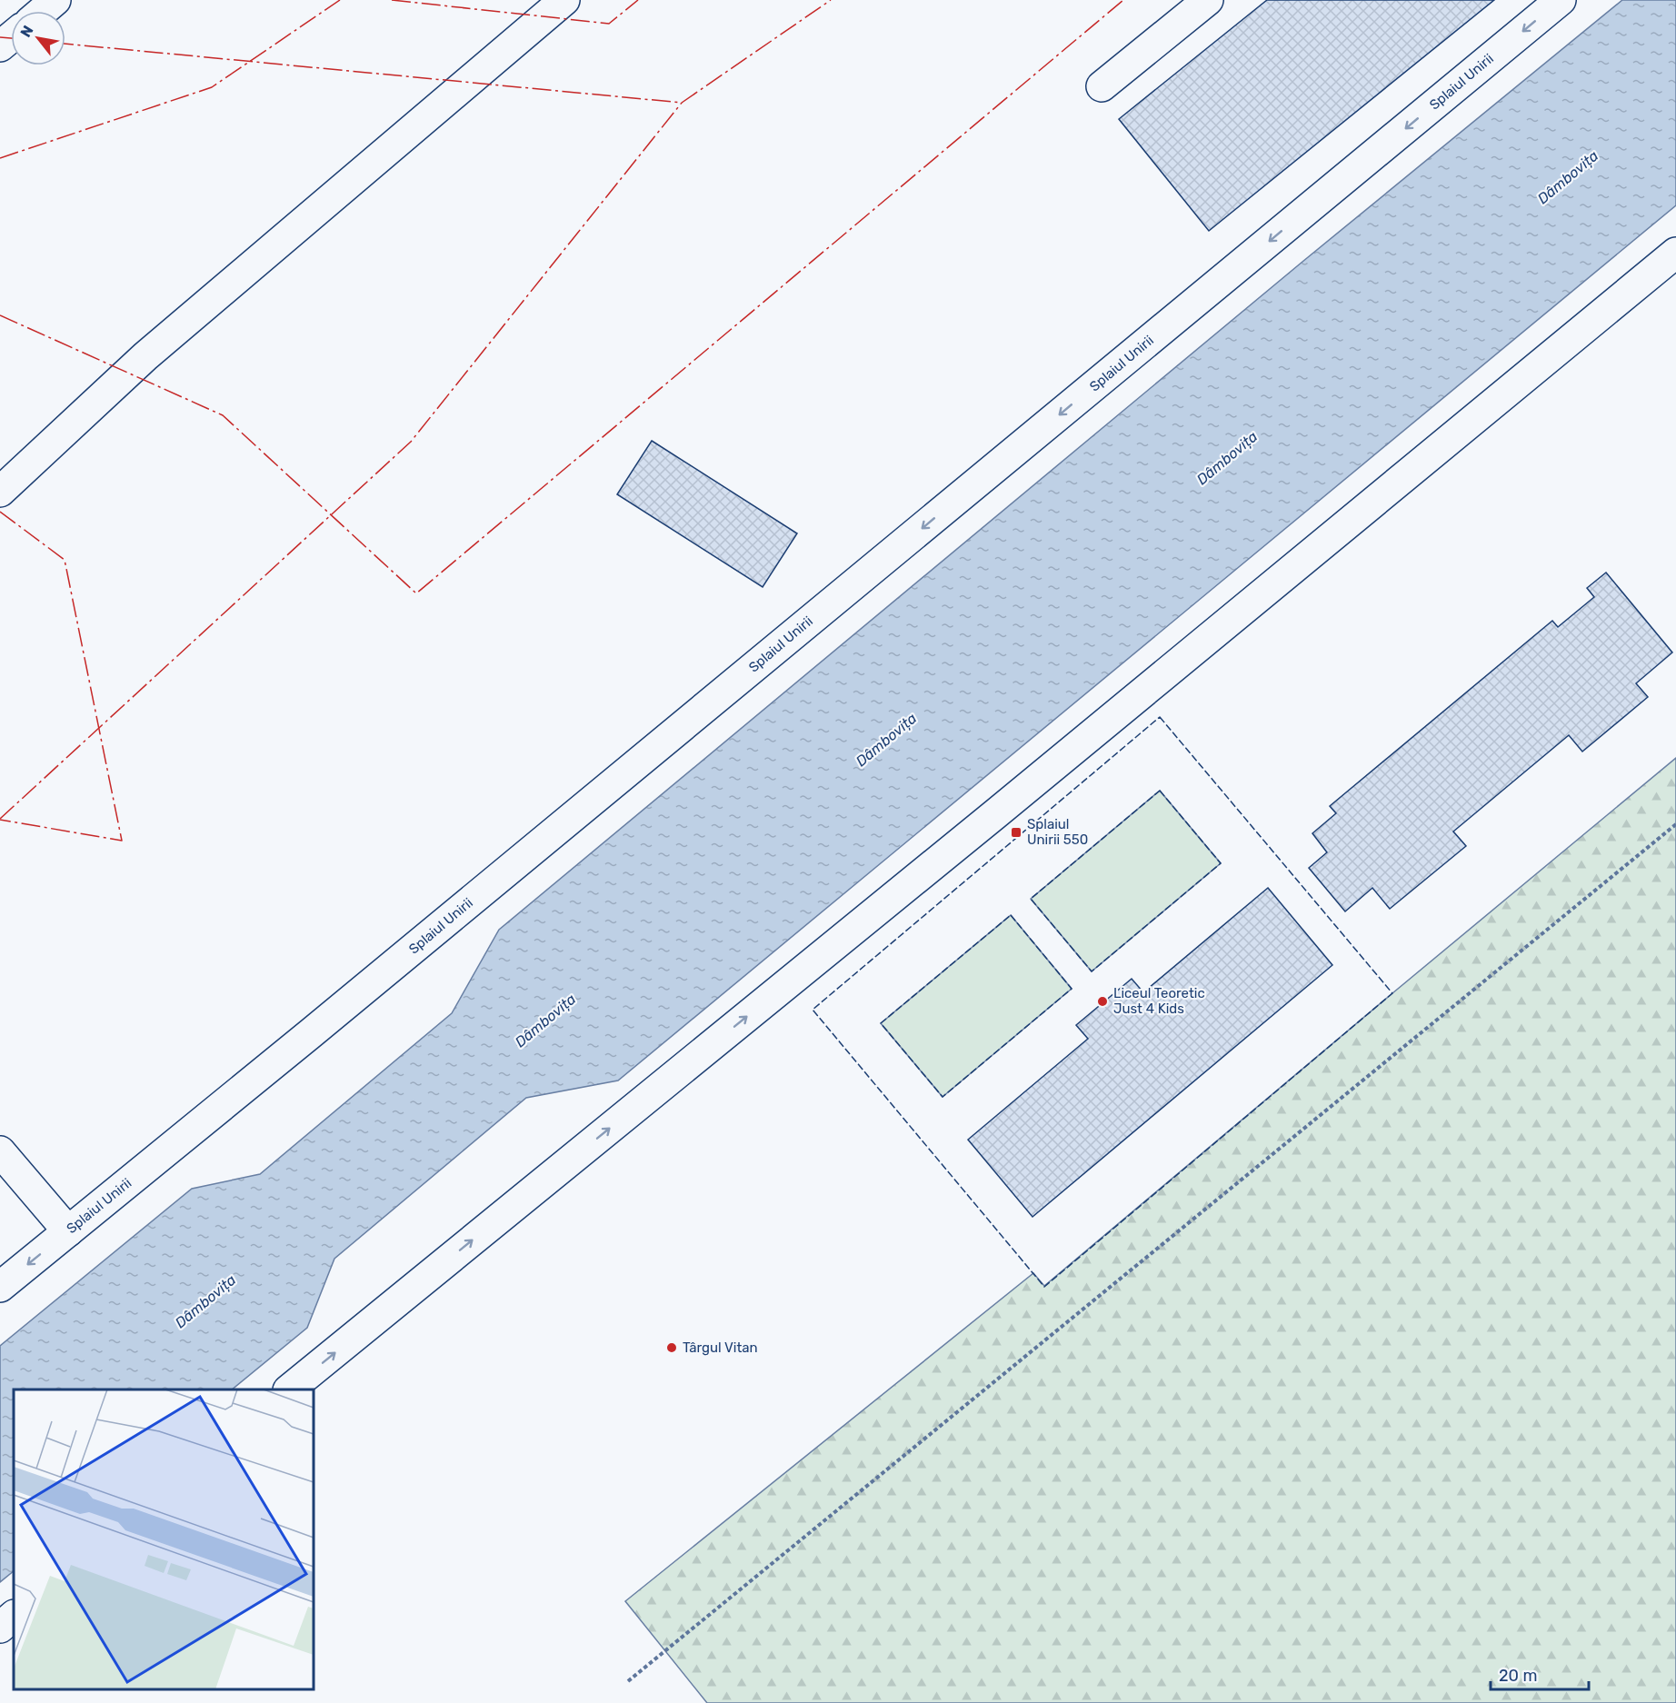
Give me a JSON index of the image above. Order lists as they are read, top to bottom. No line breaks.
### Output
{"streets":{"main road":["Splaiul Unirii"]},"water":["Dâmbovița"],"places":{"transit":["Splaiul Unirii 550"],"other":["Liceul Teoretic Just 4 Kids","Târgul Vitan"]},"scale_bar":"20 m","north":"top left"}
